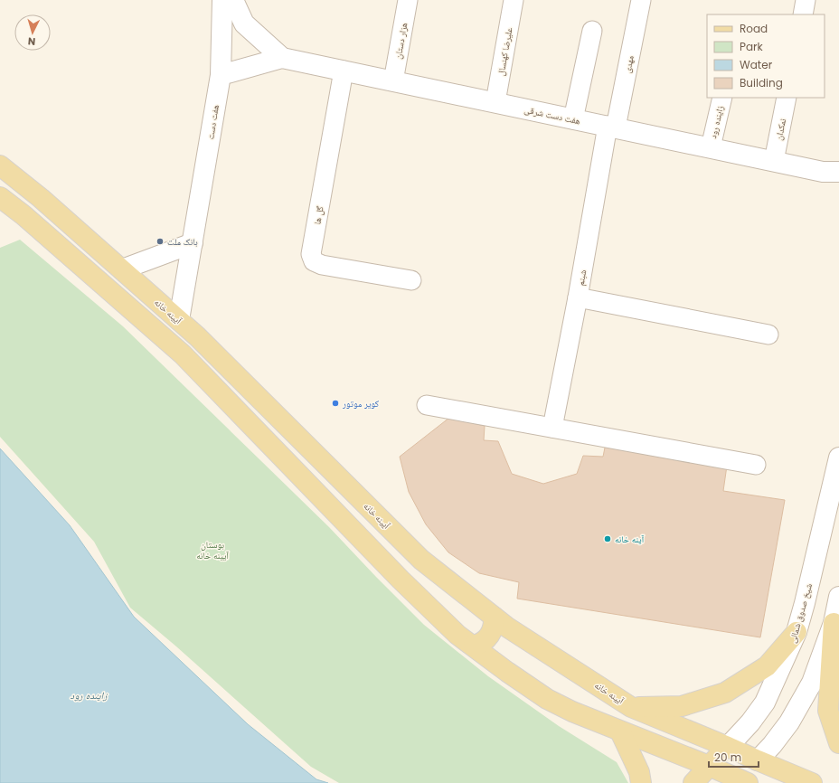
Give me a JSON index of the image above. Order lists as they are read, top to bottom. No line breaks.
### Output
{"streets":{"main road":["آیینه خانه","شیخ صدوق شمالی"],"street":["هزار دستان","علیرضا کهنسال","مهدی","هفت دست شرقی","هفت دست","زاینده رود","نمکدان","گل ها","شبنم"]},"crossings":[["هزار دستان","هفت دست شرقی"],["علیرضا کهنسال","هفت دست شرقی"],["مهدی","هفت دست شرقی"],["مهدی","شبنم"],["هفت دست شرقی","زاینده رود"],["هفت دست شرقی","نمکدان"],["هفت دست شرقی","گل ها"],["هفت دست شرقی","شبنم"],["هفت دست","آیینه خانه"],["آیینه خانه","شیخ صدوق شمالی"]],"water":["زاینده رود"],"parks":["بوستان آیینه خانه"],"places":["بانک ملت","کویر موتور","آینه خانه"],"legend":["Road","Park","Water","Building"],"scale_bar":"20 m","north":"bottom"}
